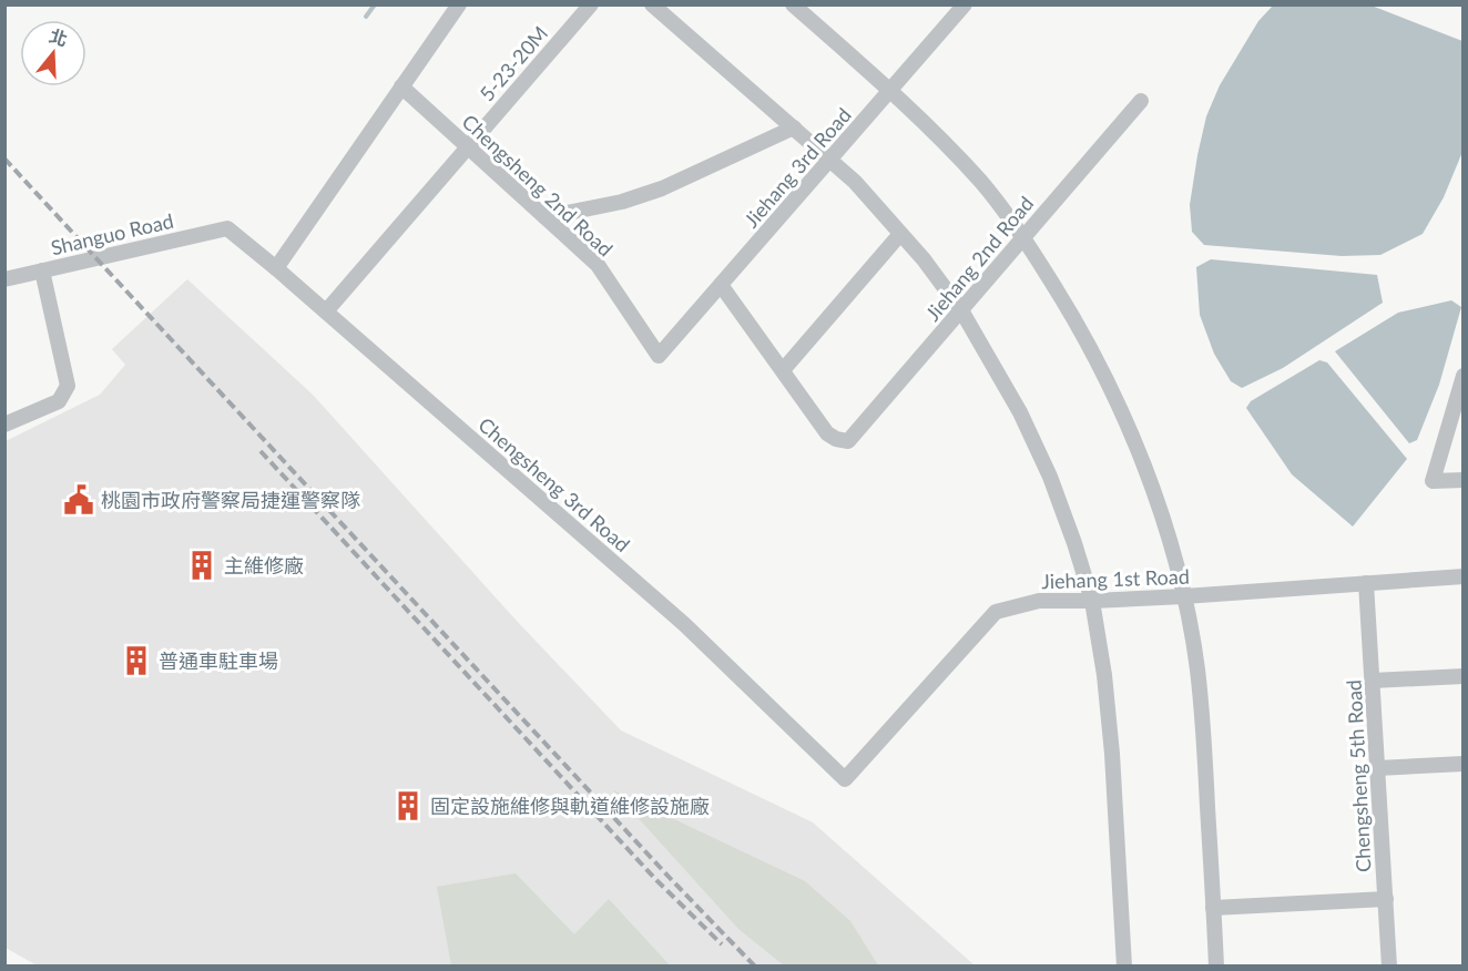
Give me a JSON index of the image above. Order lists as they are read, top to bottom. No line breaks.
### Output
{"streets":{"street":["5-23-20M","Jiehang 3rd Road","Chengsheng 2nd Road","Shanguo Road","Jiehang 2nd Road","Chengsheng 3rd Road","Jiehang 1st Road","Chengsheng 5th Road"]},"crossings":[["5-23-20M","Chengsheng 2nd Road"],["5-23-20M","Chengsheng 3rd Road"],["Jiehang 3rd Road","Chengsheng 2nd Road"],["Shanguo Road","Chengsheng 3rd Road"],["Chengsheng 3rd Road","Jiehang 1st Road"],["Jiehang 1st Road","Chengsheng 5th Road"]],"places":{"public building":["桃園市政府警察局捷運警察隊"],"building":["主維修廠","普通車駐車場","固定設施維修與軌道維修設施廠"]},"north":"top"}
